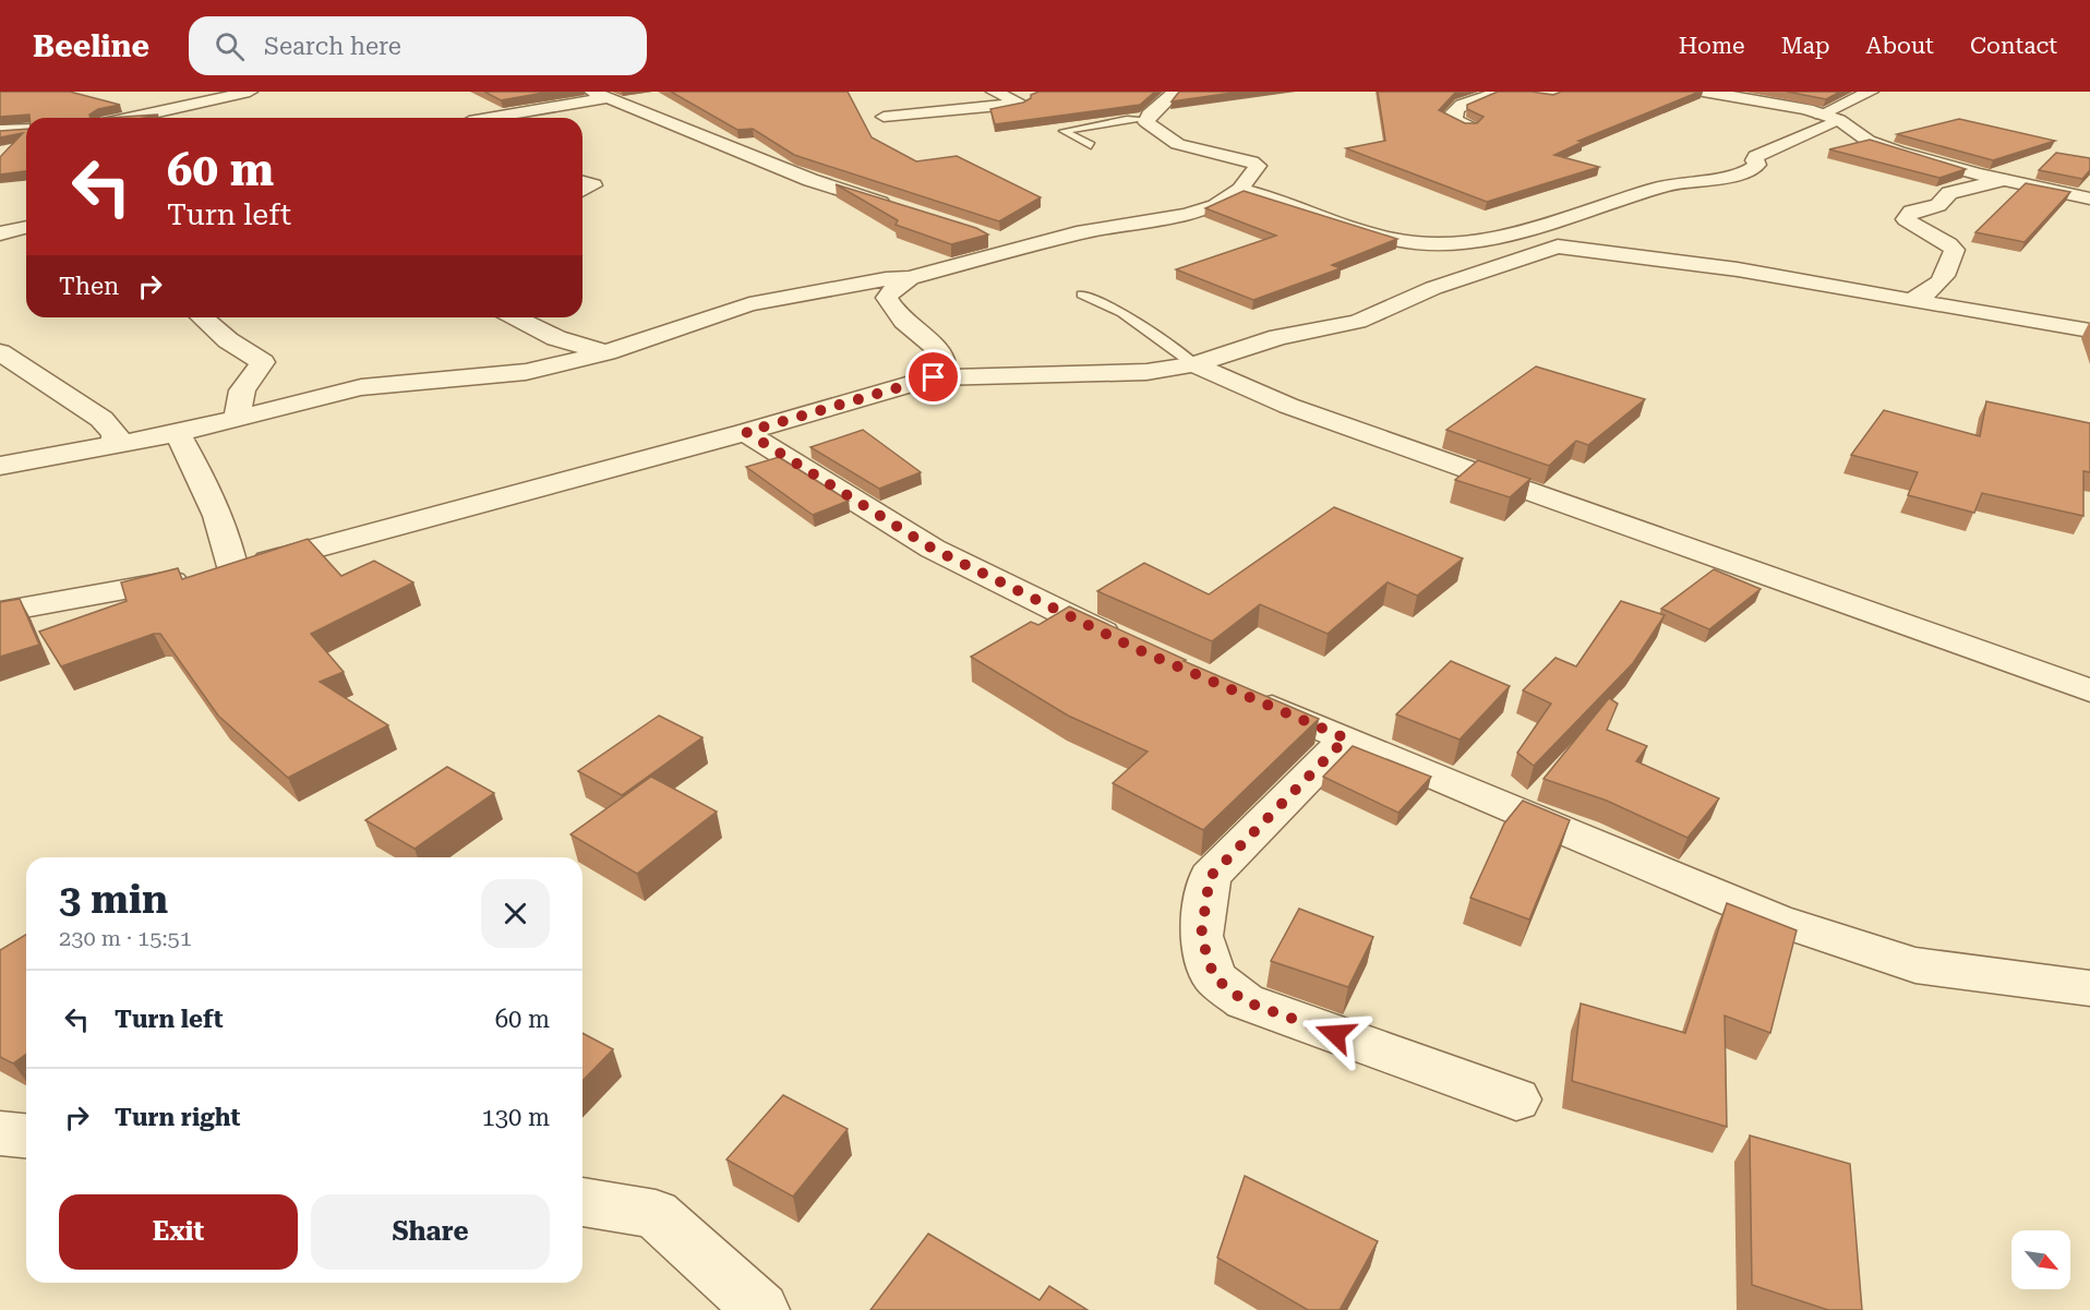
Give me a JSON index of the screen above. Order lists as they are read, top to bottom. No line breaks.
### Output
{"north":"bottom right","page":{"header":"Beeline","search":"Search here","nav":["Home","Map","About","Contact"],"turn":["60 m","Turn left"],"then":"Then","heading":["3 min","230 m · 15:51"],"list":[{"name":"Turn left","value":"60 m"},{"name":"Turn right","value":"130 m"}],"buttons":["Exit","Share"]}}
